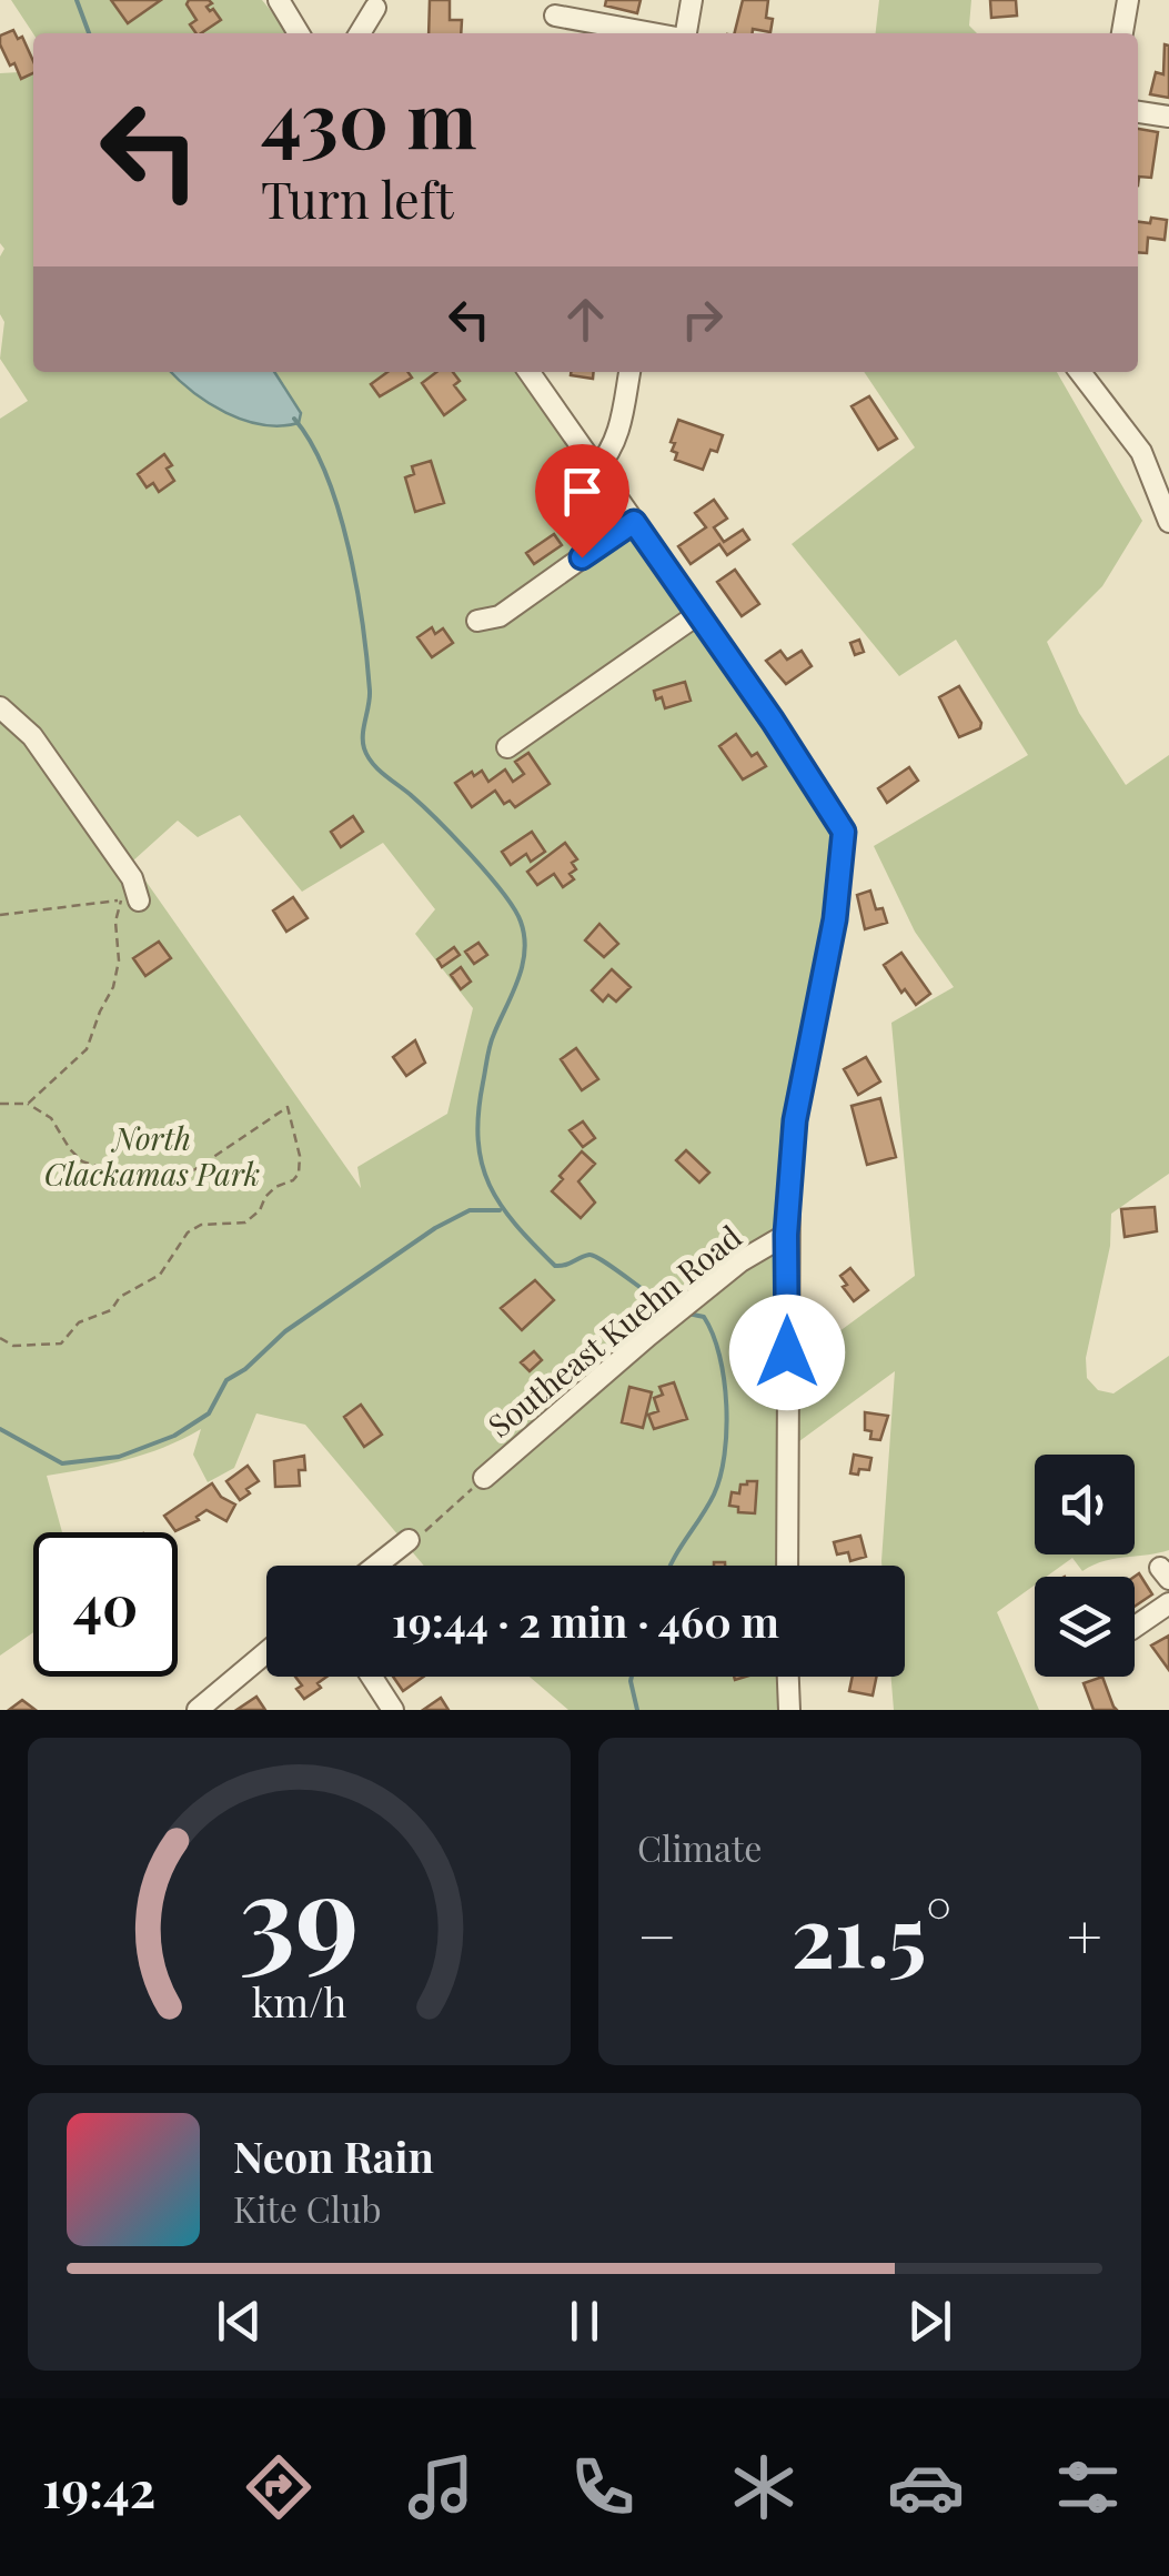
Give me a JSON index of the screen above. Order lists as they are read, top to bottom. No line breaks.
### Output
{"streets":{"street":["Southeast Kuehn Road"]},"parks":["North Clackamas Park"],"page":{"turn":["430 m","Turn left"],"limit":"40","trip":"19:44 · 2 min · 460 m","tile":"Climate","heat":["−","21.5°","+"],"song":["Neon Rain","Kite Club"],"tabs":"19:42","gauge":["39","km/h"]}}
